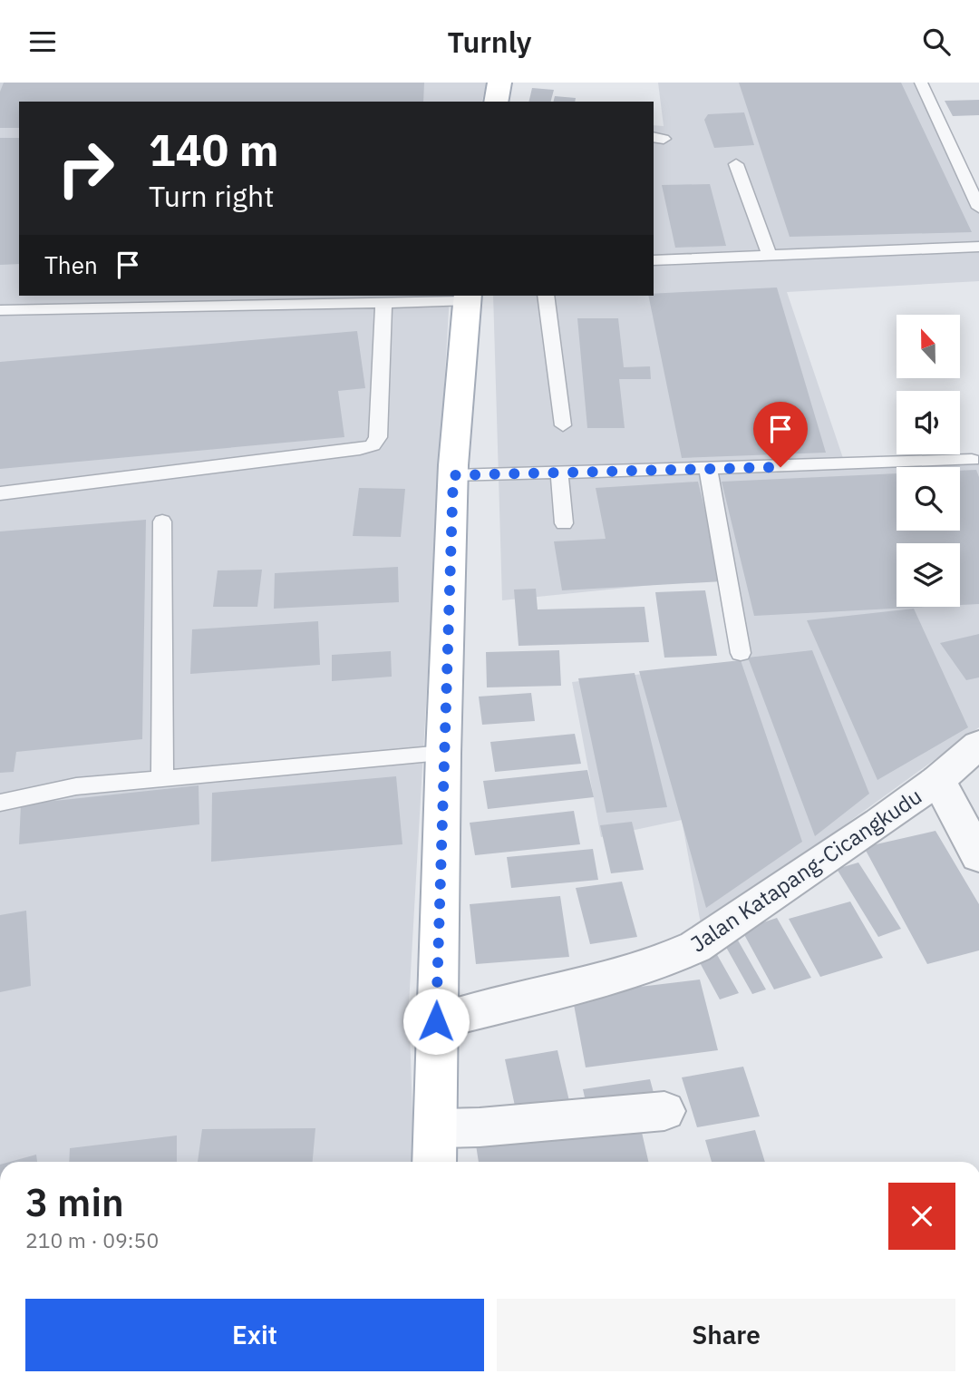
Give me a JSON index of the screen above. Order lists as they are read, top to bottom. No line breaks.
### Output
{"streets":{"street":["Jalan Katapang-Cicangkudu"]},"north":"top","page":{"header":"Turnly","turn":["140 m","Turn right"],"then":"Then","heading":["3 min","210 m · 09:50"],"buttons":["Exit","Share"]}}
